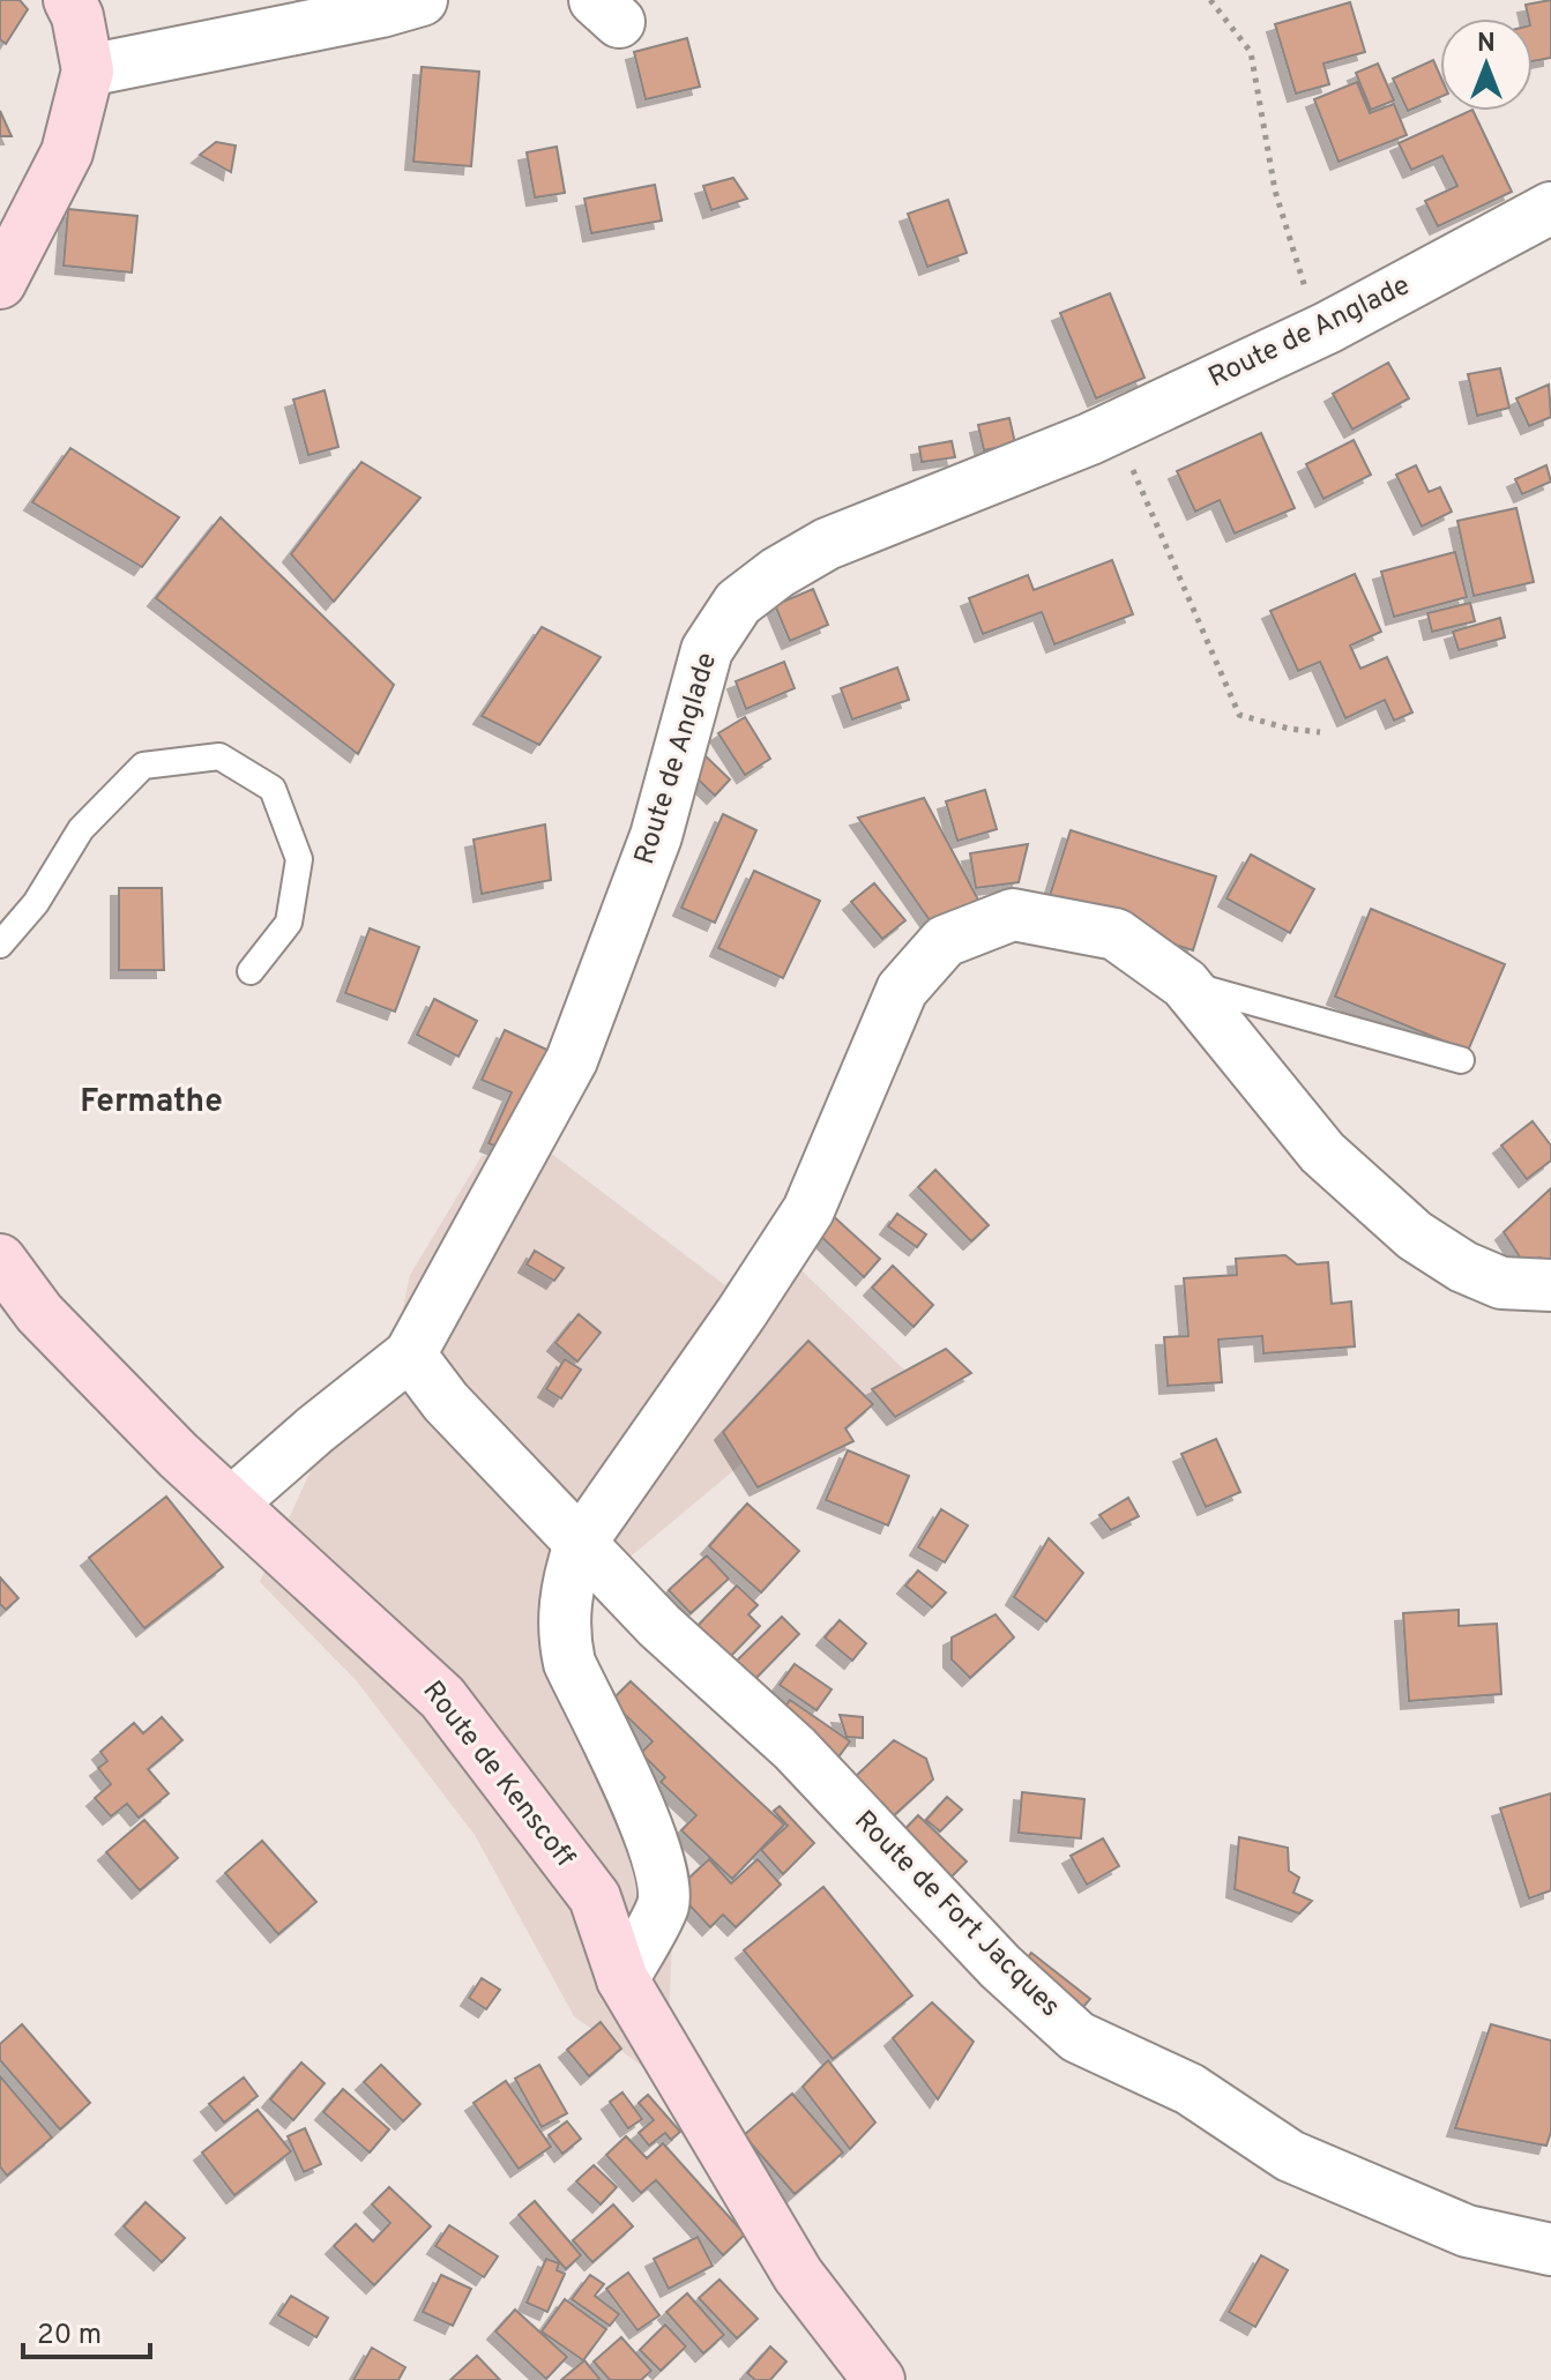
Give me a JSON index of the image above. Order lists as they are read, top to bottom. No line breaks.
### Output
{"streets":{"main road":["Route de Kenscoff"],"street":["Route de Anglade","Route de Fort Jacques"]},"districts":["Fermathe"],"scale_bar":"20 m","north":"top"}
